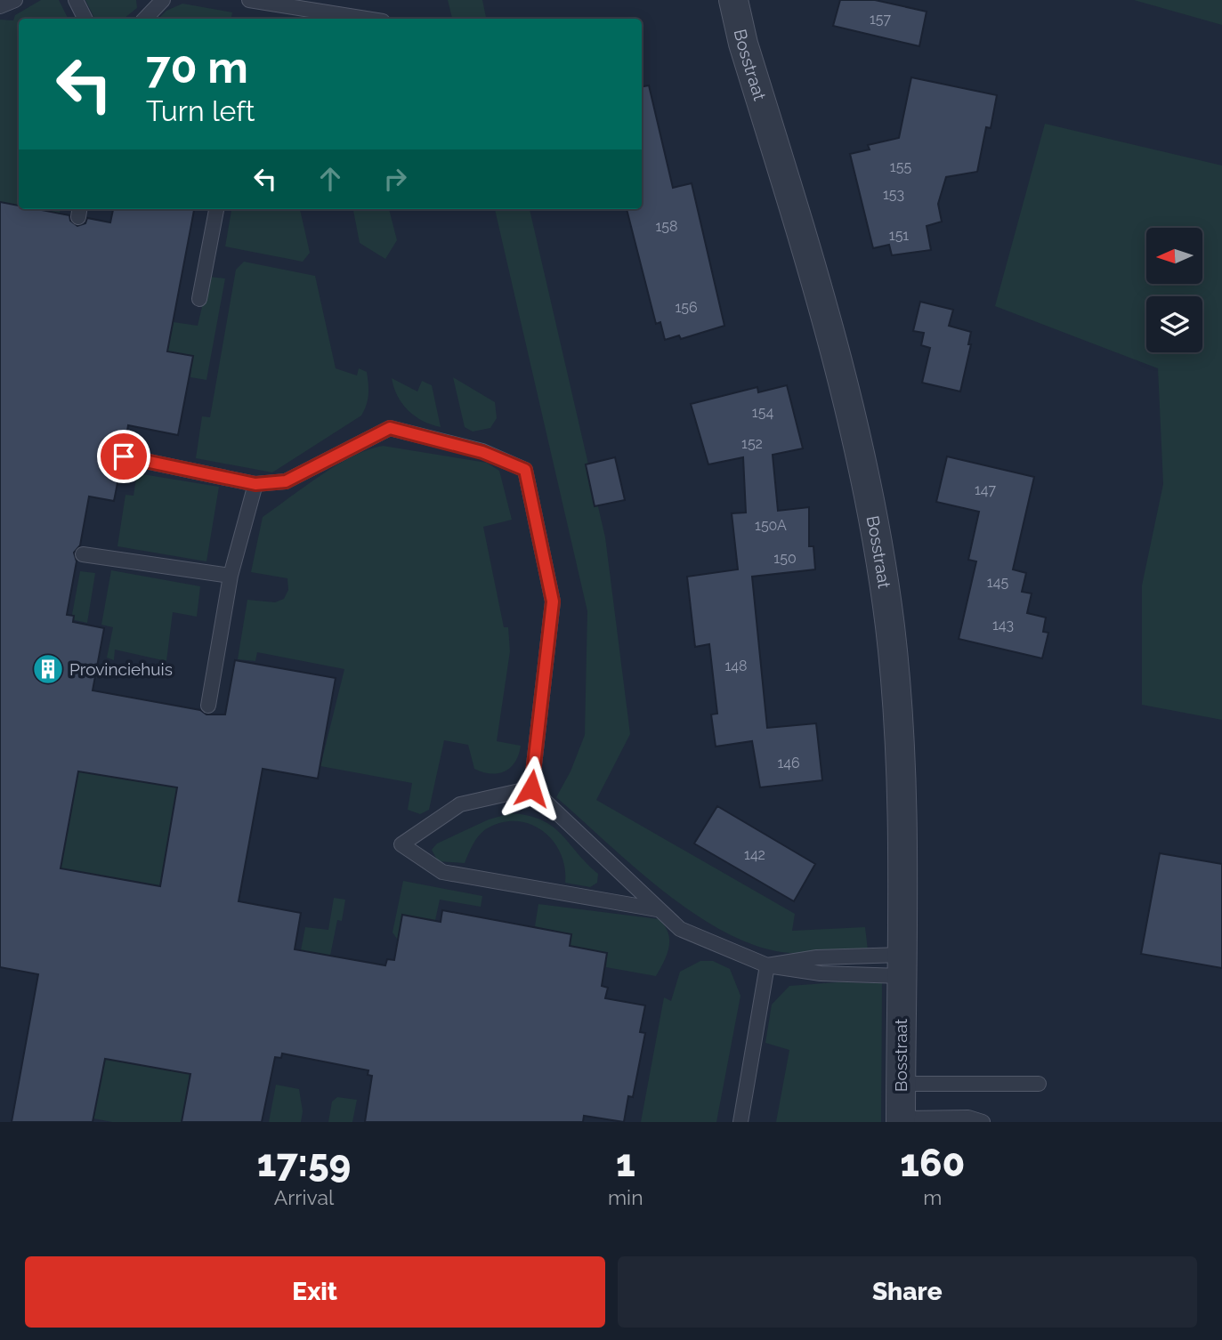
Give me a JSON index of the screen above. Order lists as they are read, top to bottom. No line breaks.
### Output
{"streets":{"street":["Bosstraat"]},"places":{"building":["Provinciehuis"]},"house_numbers":["157","155","153","158","151","156","154","152","147","150A","150","145","143","148","146","142"],"north":"left","page":{"turn":["70 m","Turn left"],"eta":["17:59","Arrival","1","min","160","m"],"buttons":["Exit","Share"]}}
